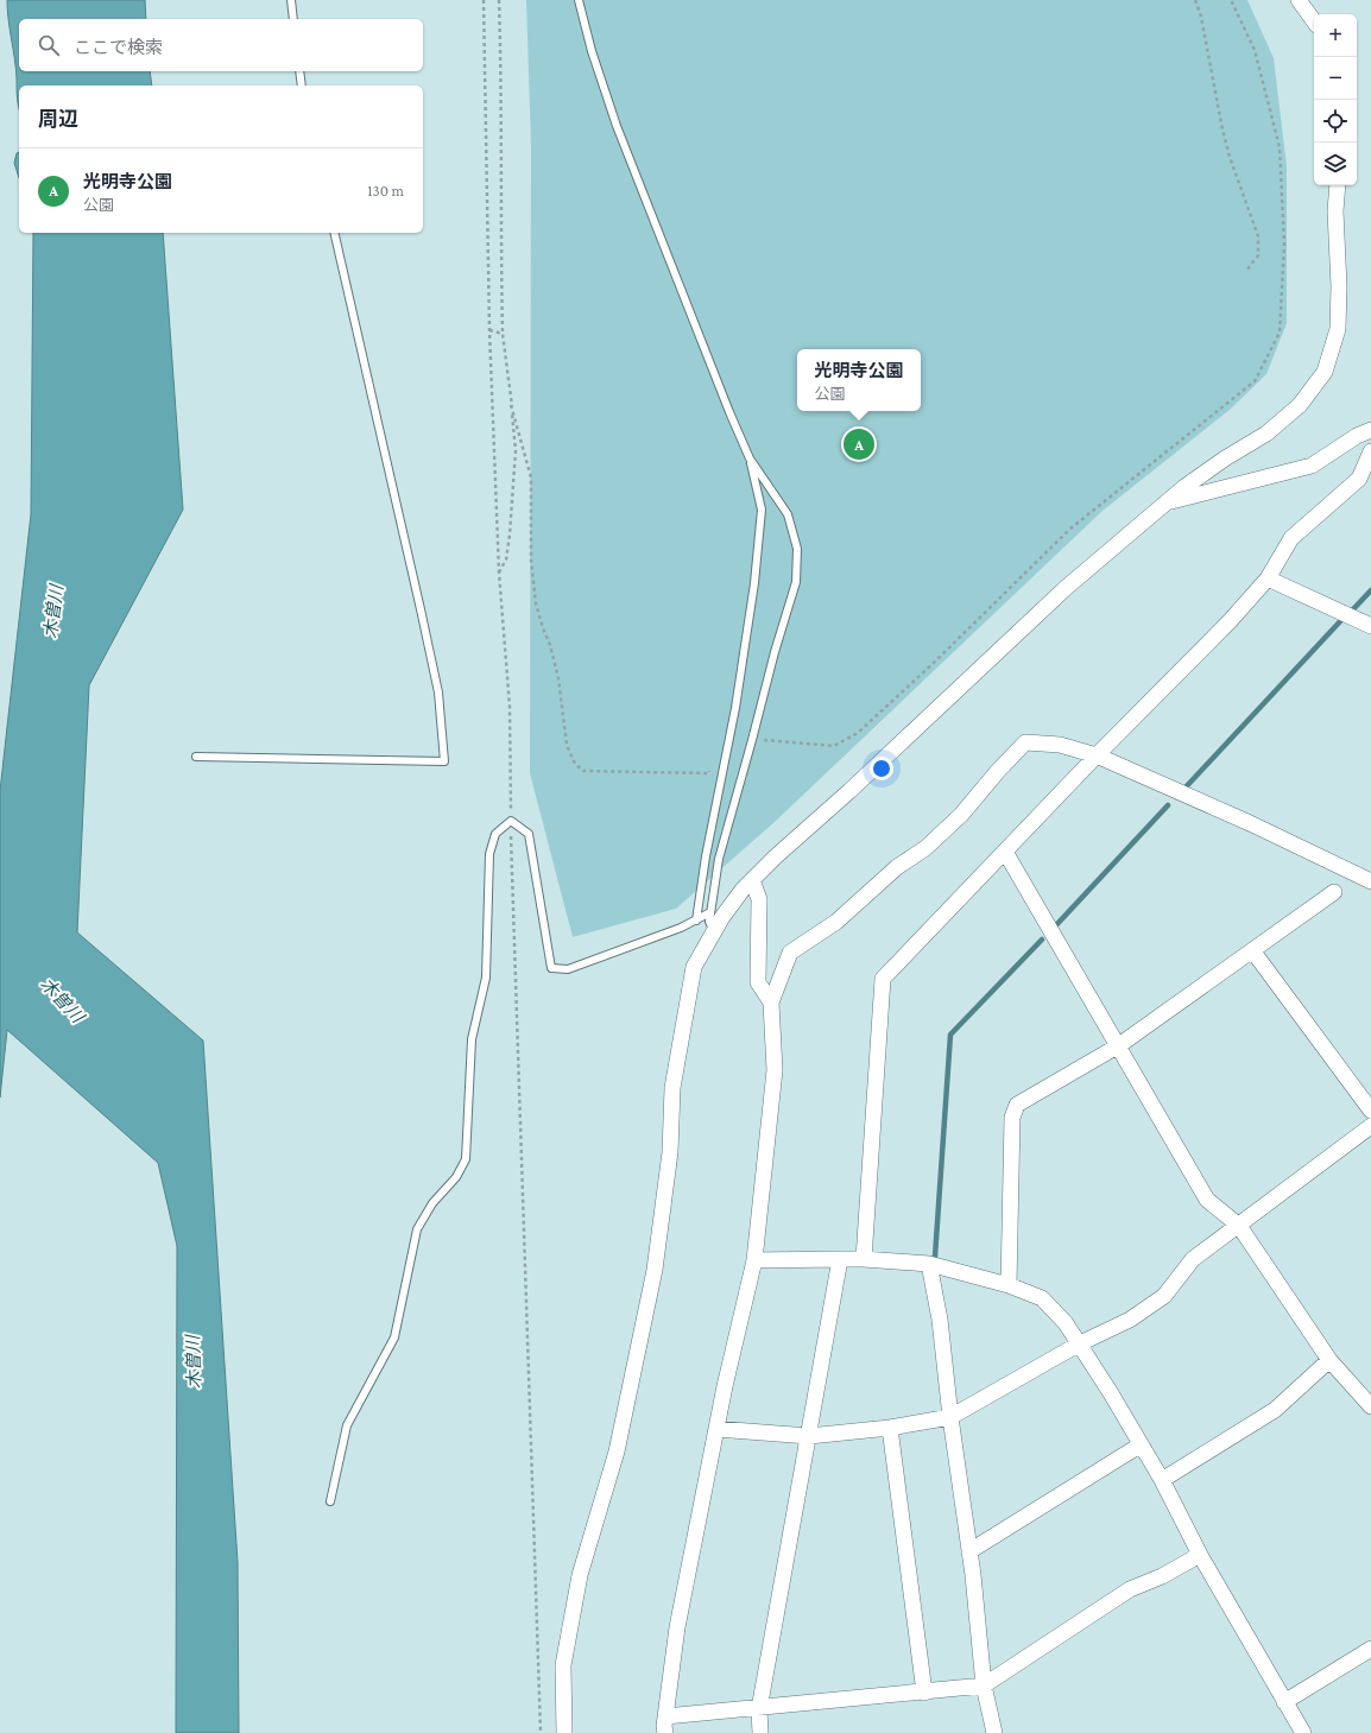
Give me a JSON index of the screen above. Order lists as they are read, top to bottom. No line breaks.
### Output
{"water":["木曽川"],"page":{"map_buttons":["+","−"],"search":"ここで検索","heading":"周辺","list":[{"mark":"A","name":"光明寺公園","note":"公園","value":"130 m"}],"popup":["光明寺公園","公園"],"pins":"A"}}
